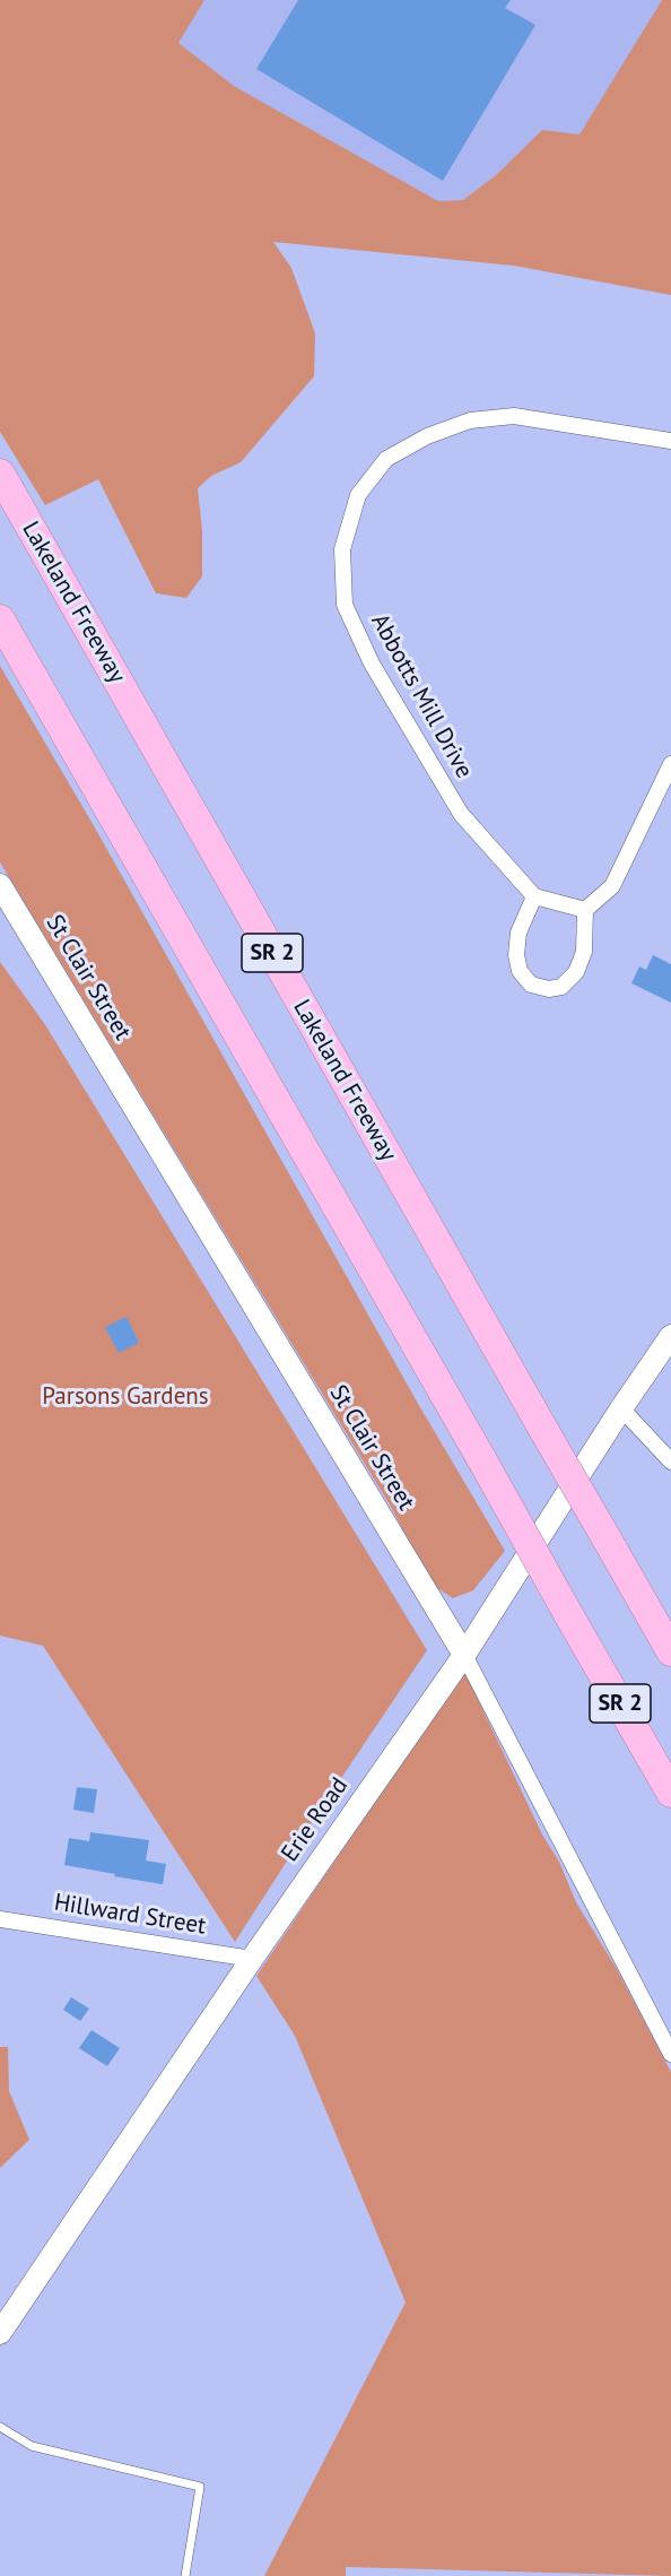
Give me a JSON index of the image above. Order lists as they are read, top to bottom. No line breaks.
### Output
{"streets":{"highway":["Lakeland Freeway","SR 2"],"street":["Abbotts Mill Drive","St Clair Street","Erie Road","Hillward Street"]},"crossings":[["St Clair Street","Erie Road"],["Erie Road","Hillward Street"]],"parks":["Parsons Gardens"]}
